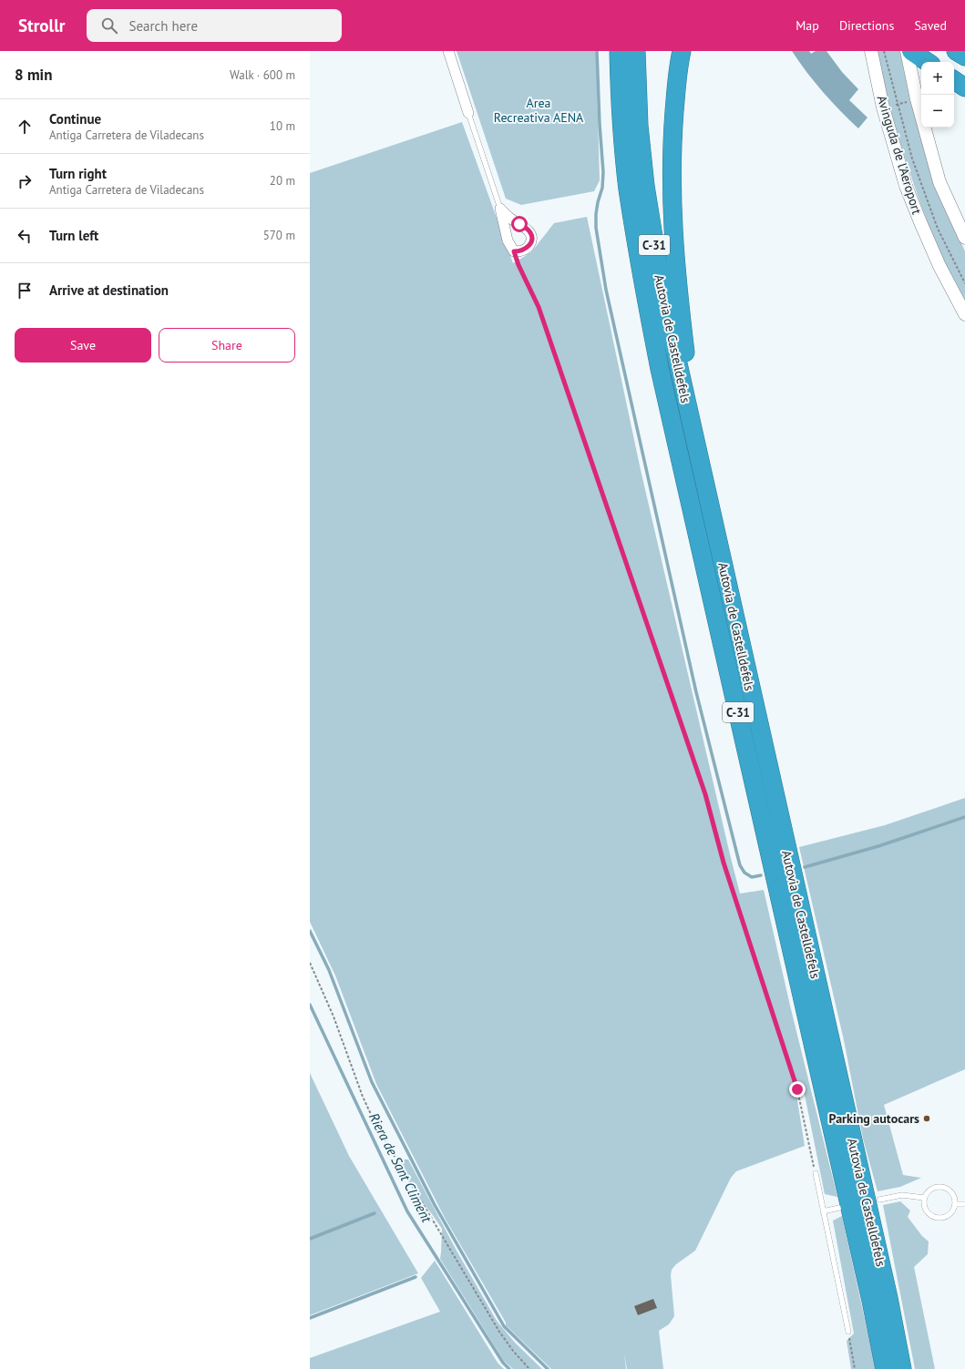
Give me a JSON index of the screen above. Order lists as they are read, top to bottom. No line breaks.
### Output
{"streets":{"highway":["C-31","Autovia de Castelldefels"],"street":["Avinguda de l'Aeroport"]},"water":["Riera de Sant Climent"],"parks":["Area Recreativa AENA"],"places":["Parking autocars"],"page":{"header":"Strollr","search":"Search here","nav":["Map","Directions","Saved"],"heading":["8 min","Walk · 600 m"],"map_buttons":["+","−"],"list":[["Continue","Antiga Carretera de Viladecans","10 m"],["Turn right","Antiga Carretera de Viladecans","20 m"],["Turn left","570 m"],"Arrive at destination"],"buttons":["Save","Share"]}}
